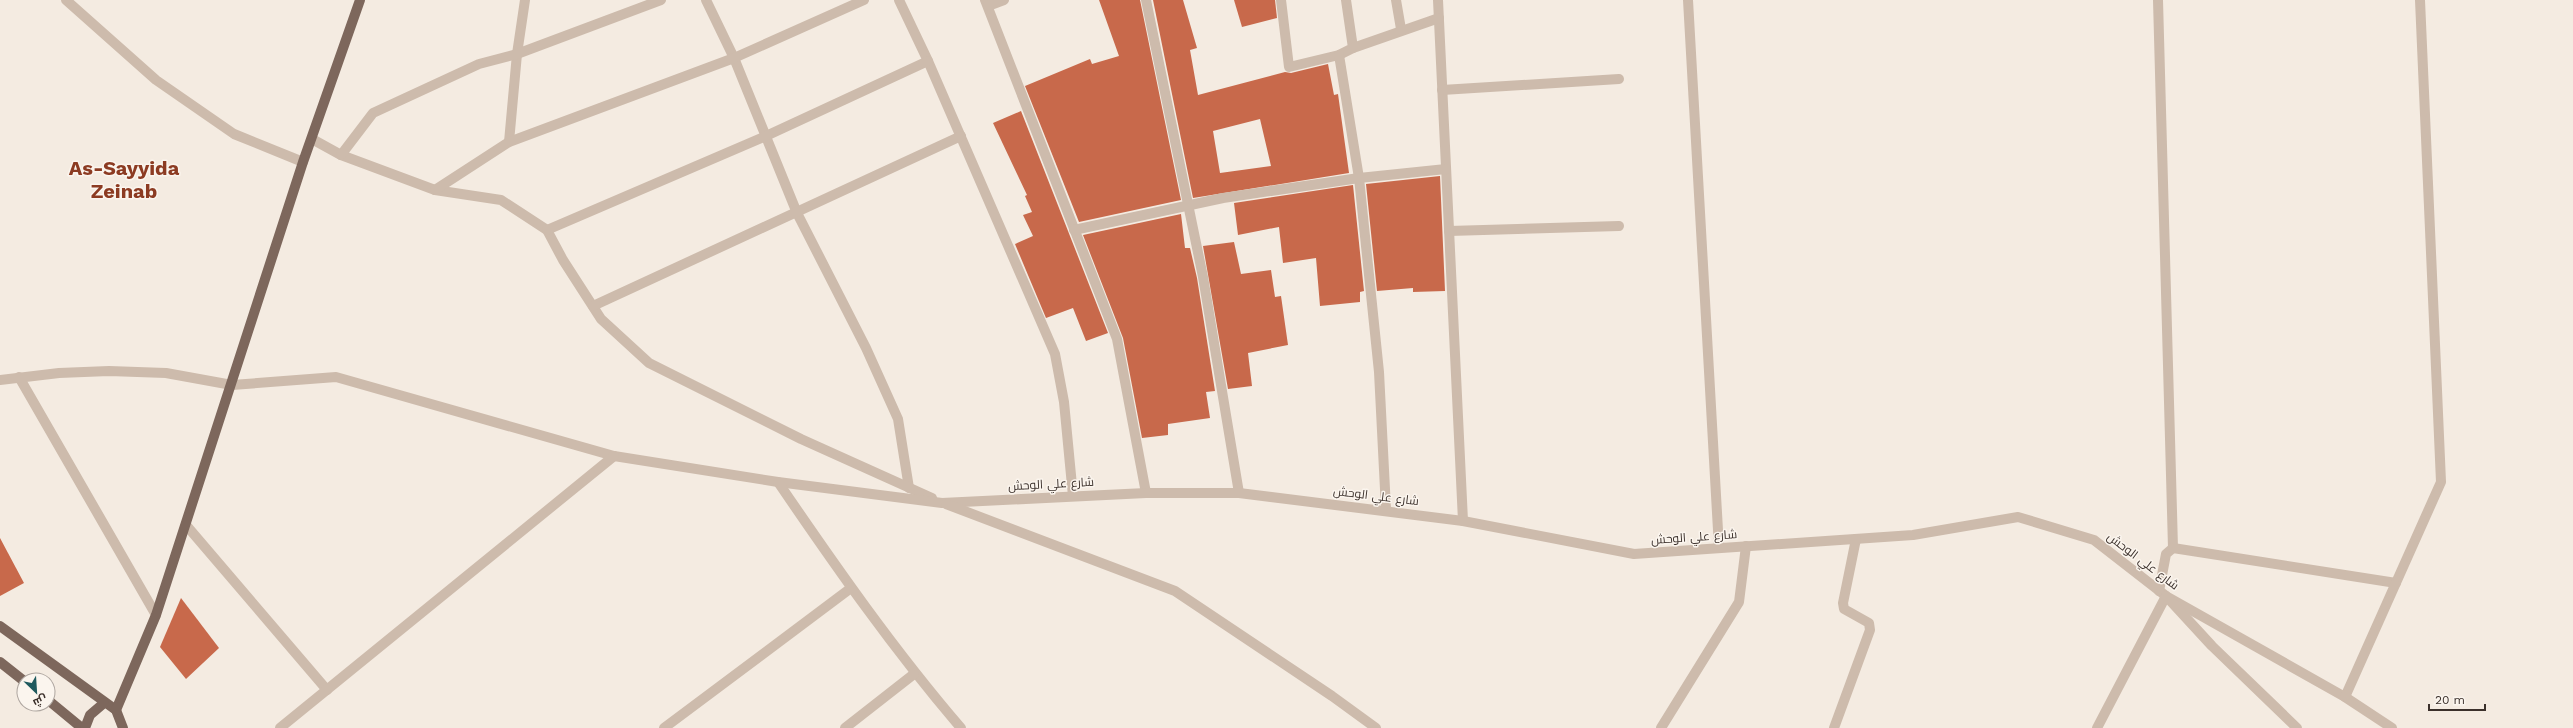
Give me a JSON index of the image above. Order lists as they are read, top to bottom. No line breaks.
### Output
{"streets":{"street":["شارع علي الوحش"]},"districts":["As-Sayyida Zeinab"],"scale_bar":"20 m","north":"bottom right"}
